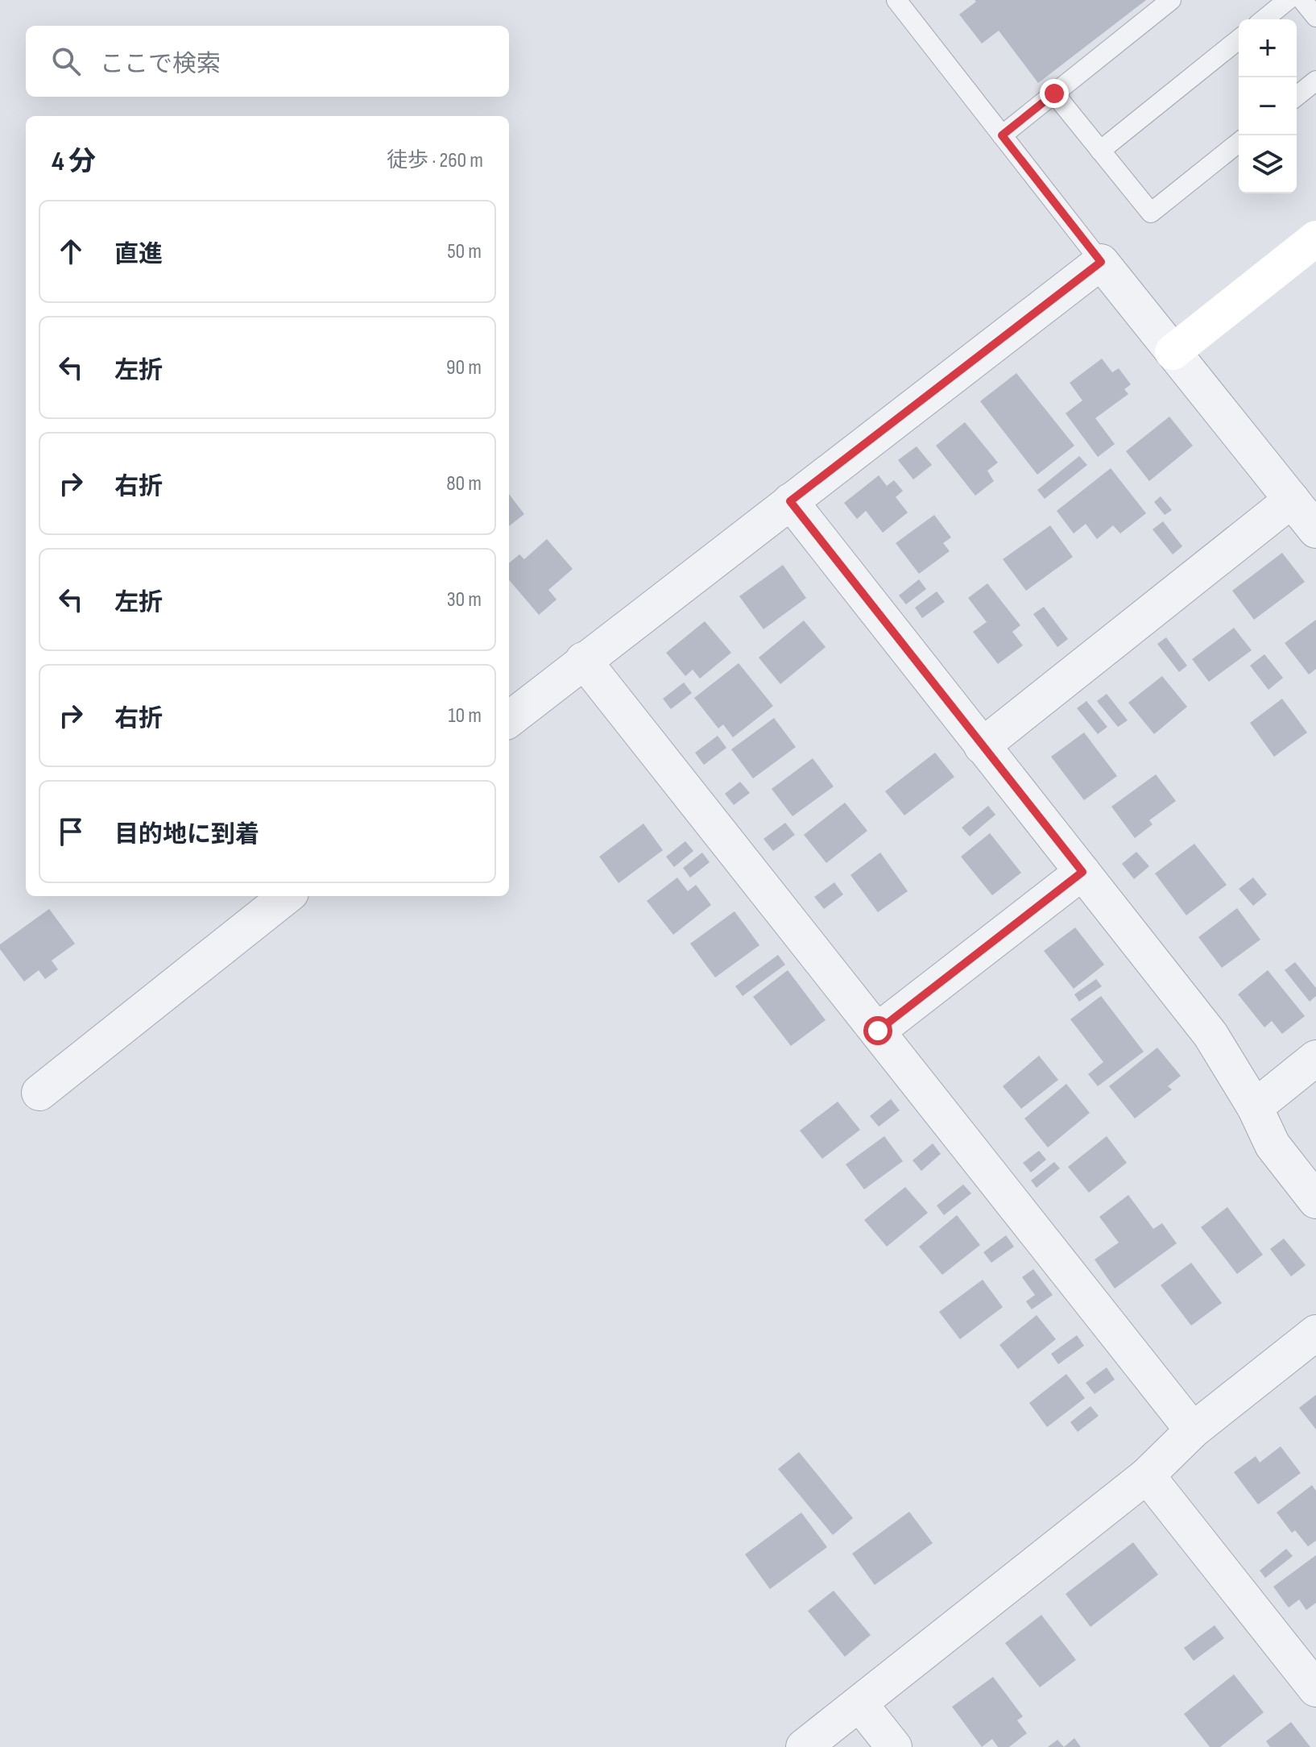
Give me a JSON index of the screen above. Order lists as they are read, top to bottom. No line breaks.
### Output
{"page":{"map_buttons":["+","−"],"search":"ここで検索","heading":["4 分","徒歩 · 260 m"],"list":[["直進","50 m"],["左折","90 m"],["右折","80 m"],["左折","30 m"],["右折","10 m"],"目的地に到着"]}}
